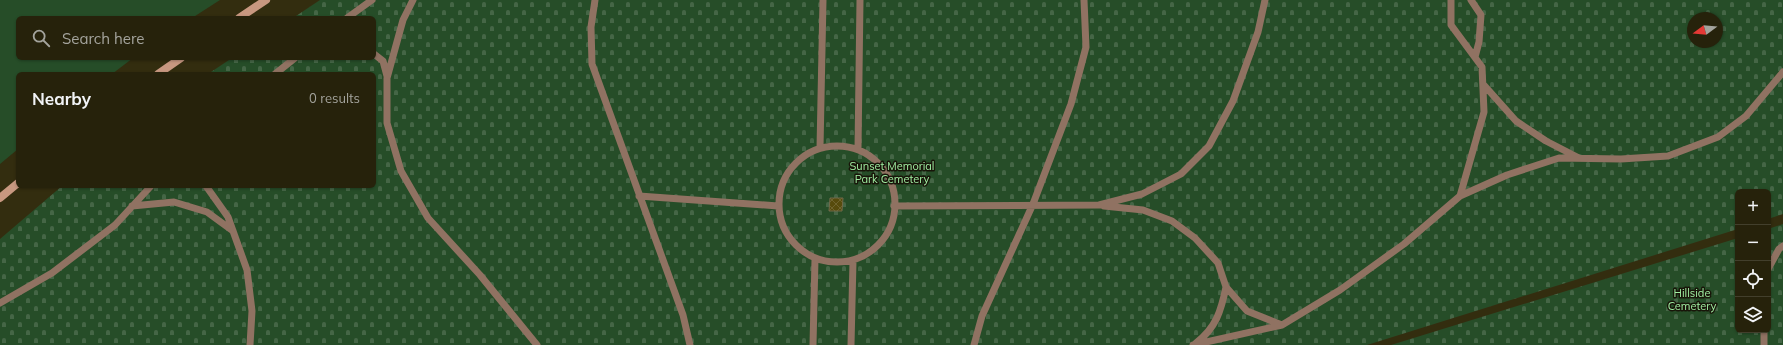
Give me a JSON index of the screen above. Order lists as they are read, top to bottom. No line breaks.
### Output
{"parks":["Sunset Memorial Park Cemetery","Hillside Cemetery"],"north":"left","page":{"search":"Search here","heading":["Nearby","0 results"],"map_buttons":["+","−"]}}
